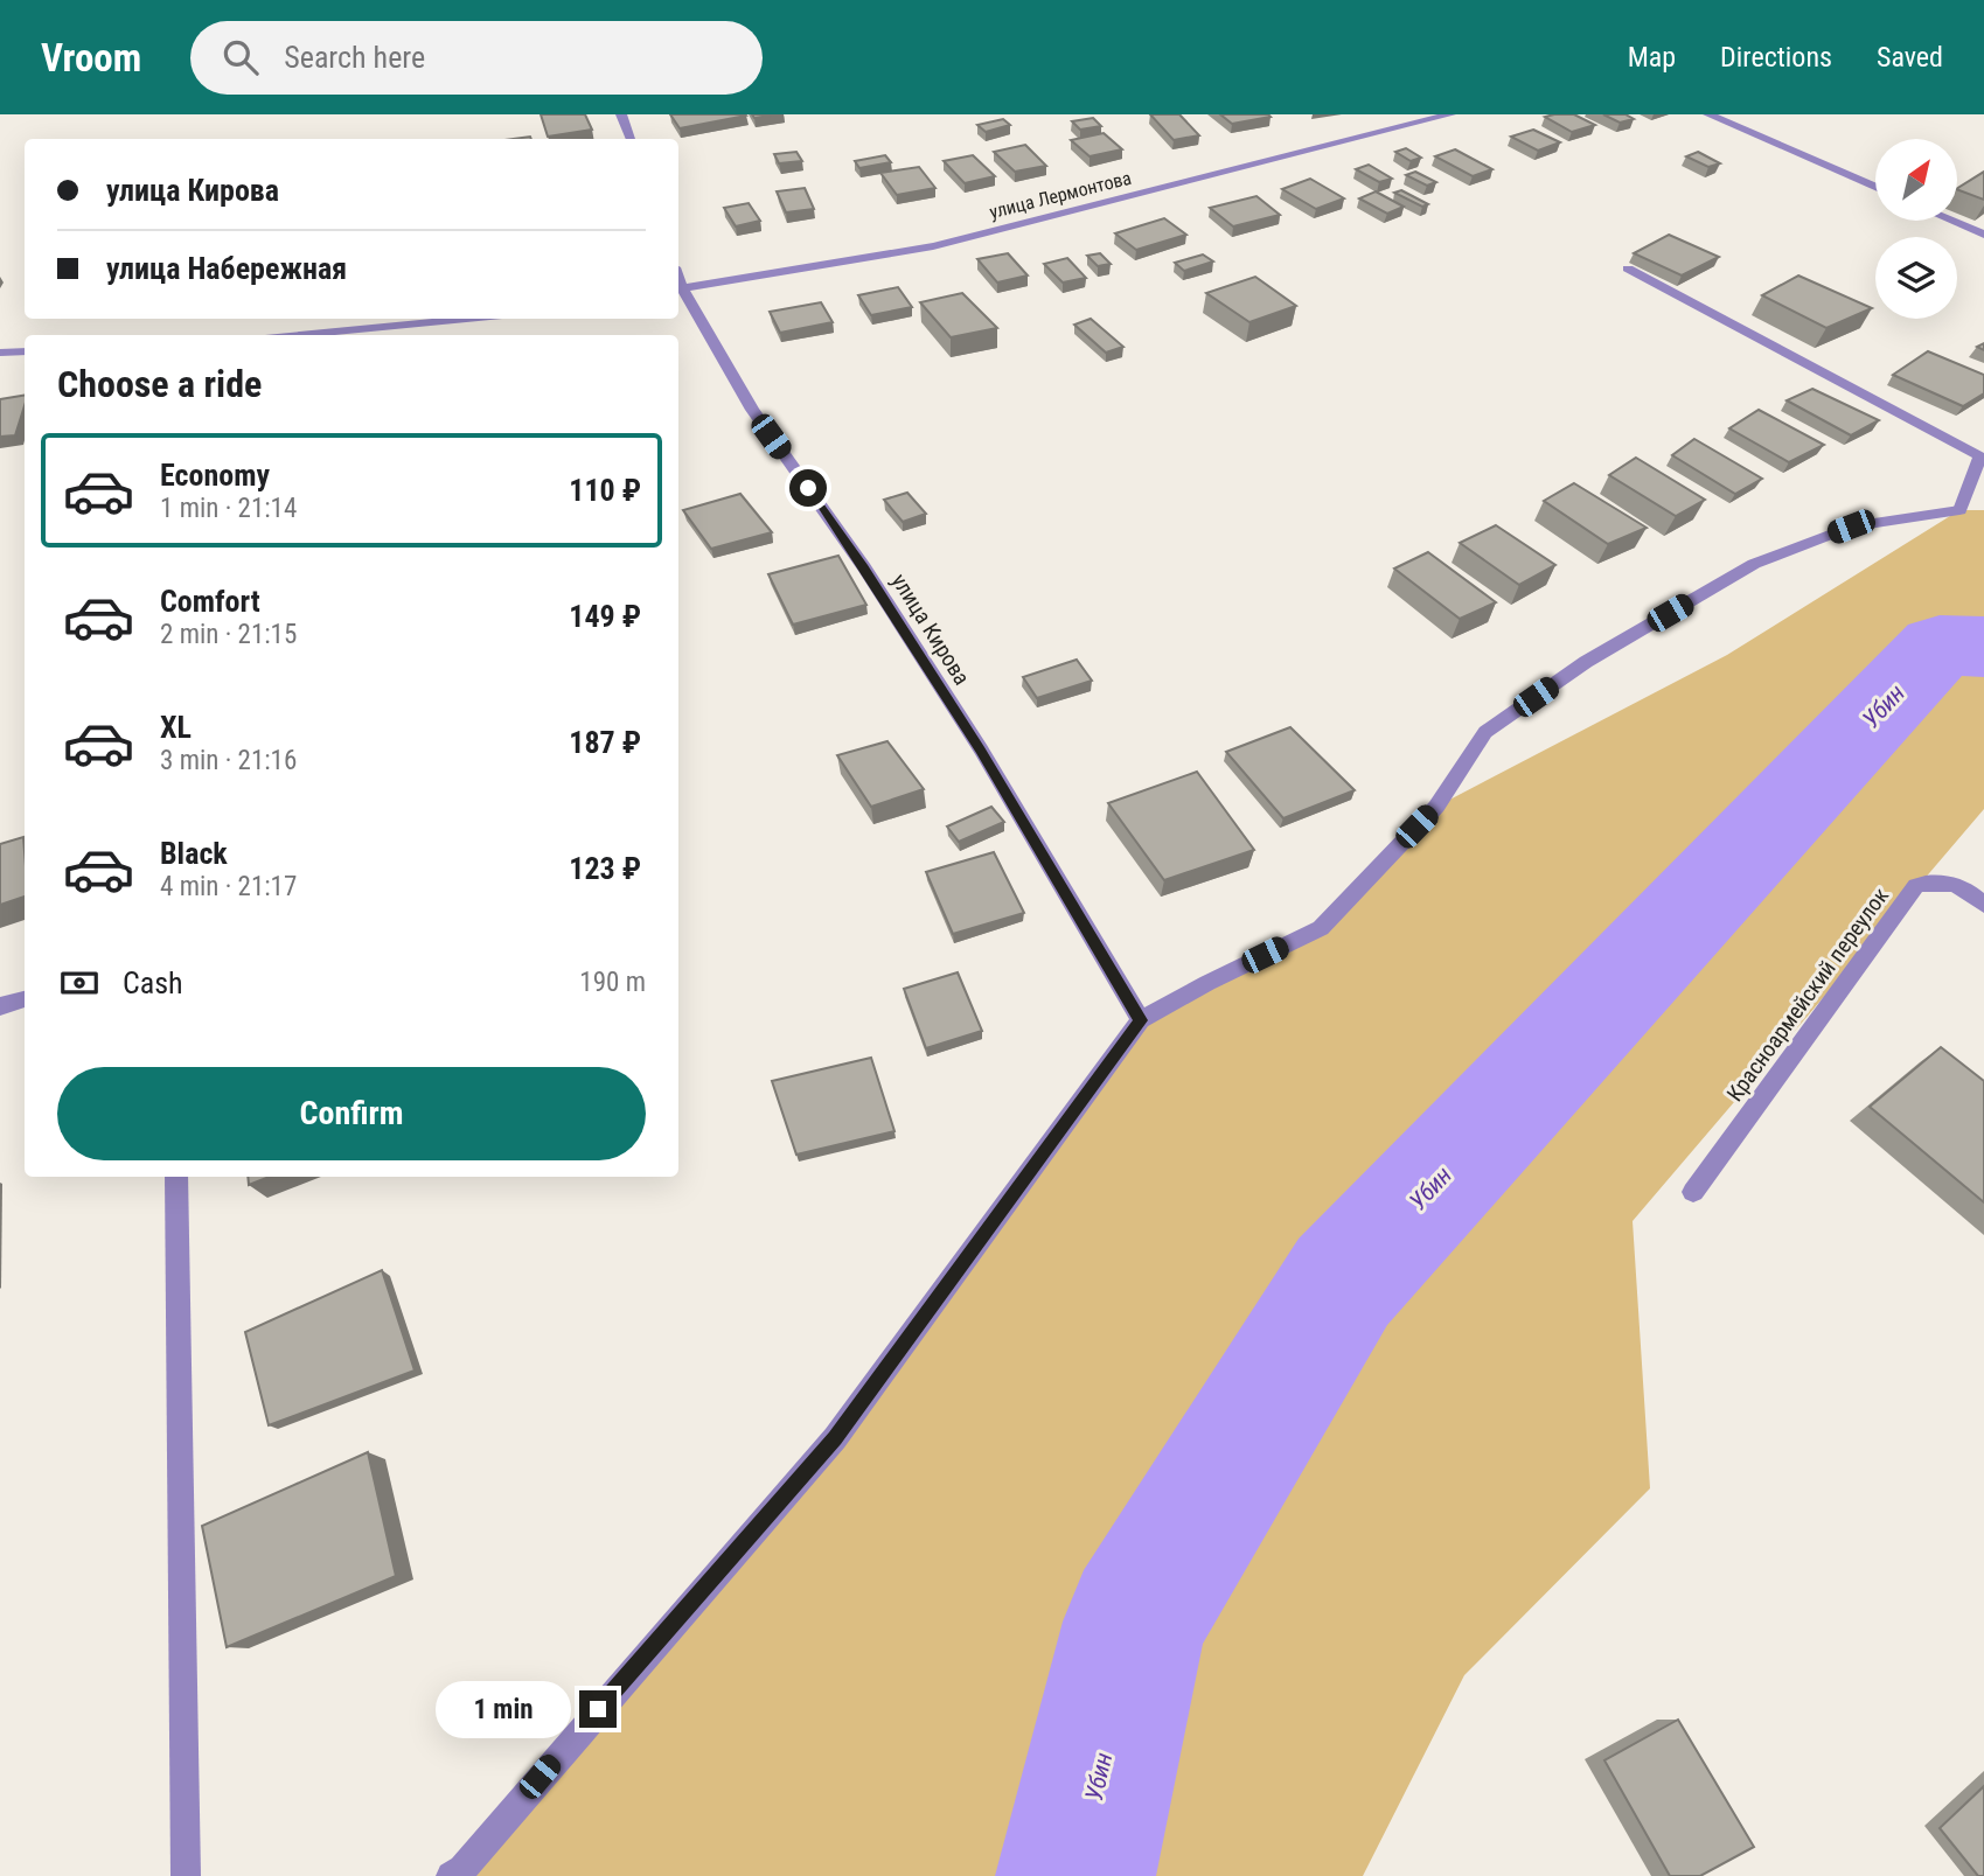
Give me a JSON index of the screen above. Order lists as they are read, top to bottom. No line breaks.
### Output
{"streets":{"street":["улица Лермонтова","улица Кирова","Красноармейский переулок"]},"crossings":[["улица Лермонтова","улица Кирова"]],"water":["Убин"],"north":"top right","page":{"header":"Vroom","search":"Search here","nav":["Map","Directions","Saved"],"banner":["улица Кирова","улица Набережная"],"heading":"Choose a ride","list":[{"name":"Economy","note":"1 min · 21:14","value":"110 ₽"},{"name":"Comfort","note":"2 min · 21:15","value":"149 ₽"},{"name":"XL","note":"3 min · 21:16","value":"187 ₽"},{"name":"Black","note":"4 min · 21:17","value":"123 ₽"}],"pay":["Cash","190 m"],"buttons":"Confirm","bubble":"1 min"}}
